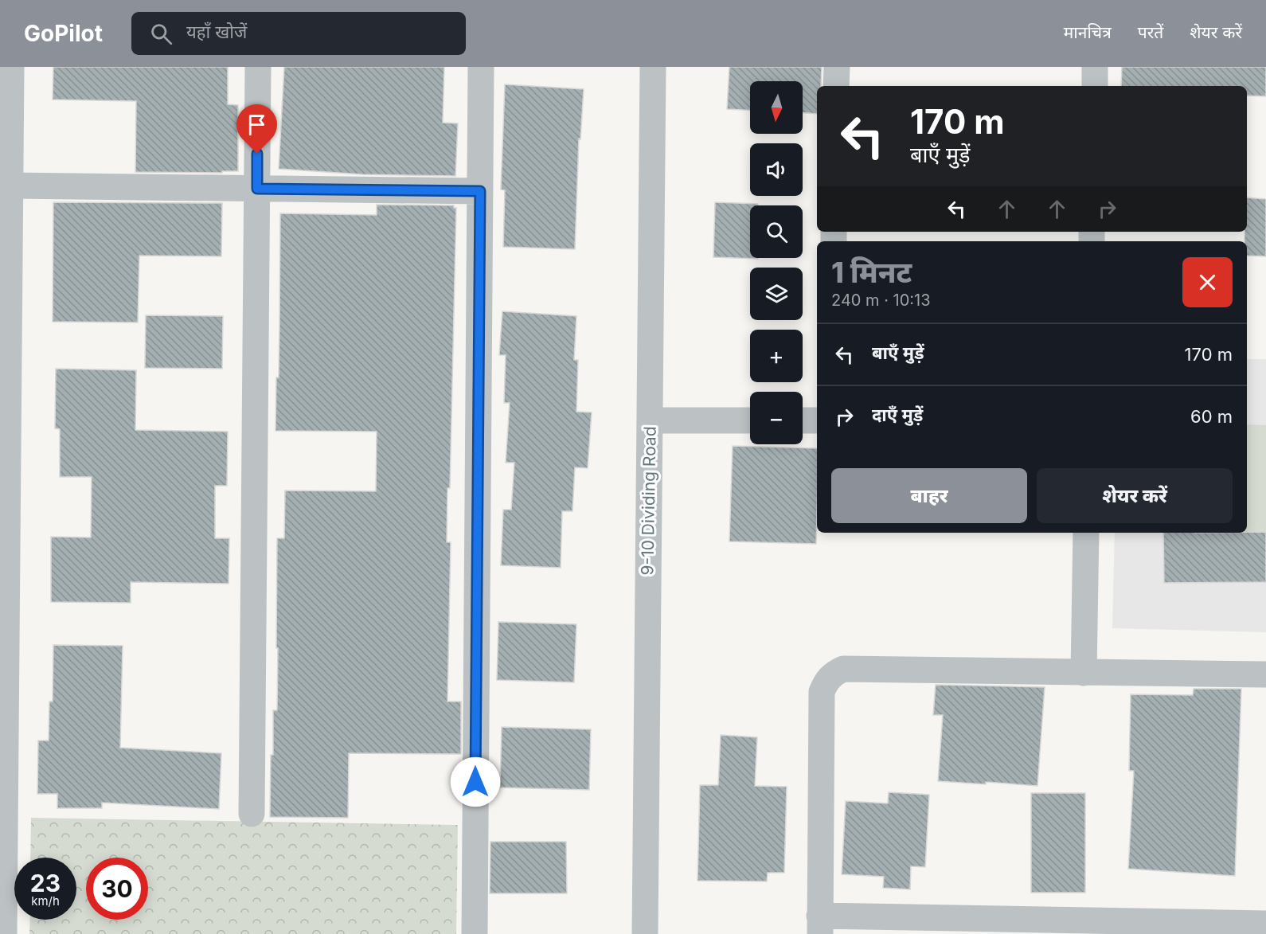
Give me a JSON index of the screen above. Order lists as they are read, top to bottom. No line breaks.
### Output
{"streets":{"street":["9-10 Dividing Road"]},"north":"bottom","page":{"header":"GoPilot","search":"यहाँ खोजें","nav":["मानचित्र","परतें","शेयर करें"],"map_buttons":["+","−"],"turn":["170 m","बाएँ मुड़ें"],"heading":["1 मिनट","240 m · 10:13"],"list":[{"name":"बाएँ मुड़ें","value":"170 m"},{"name":"दाएँ मुड़ें","value":"60 m"}],"buttons":["बाहर","शेयर करें"],"speed":"23 km/h","limit":"30"}}
